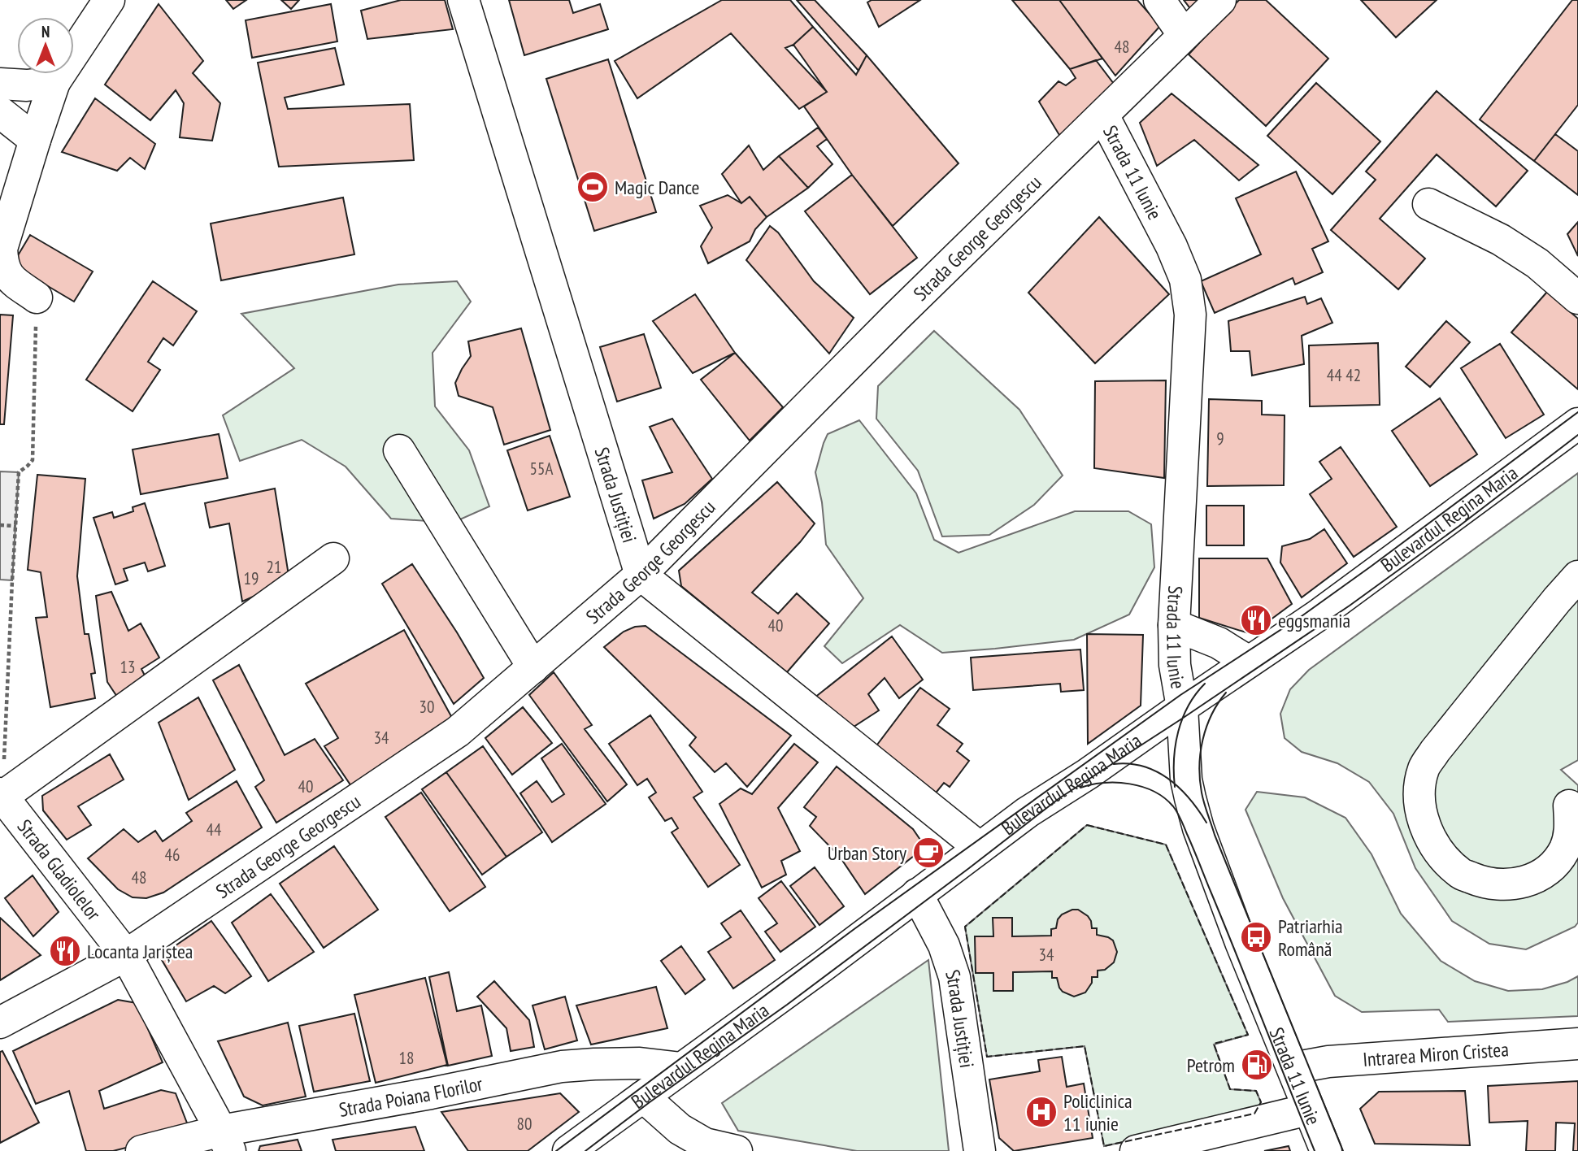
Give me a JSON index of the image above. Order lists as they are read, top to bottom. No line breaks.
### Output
{"streets":{"street":["Strada 11 Iunie","Strada George Georgescu","Strada Justiției","Bulevardul Regina Maria","Strada Gladiolelor","Intrarea Miron Cristea","Strada Poiana Florilor"]},"crossings":[["Strada 11 Iunie","Strada George Georgescu"],["Strada 11 Iunie","Bulevardul Regina Maria"],["Strada 11 Iunie","Intrarea Miron Cristea"],["Strada George Georgescu","Strada Justiției"],["Strada George Georgescu","Strada Gladiolelor"],["Strada Justiției","Bulevardul Regina Maria"],["Bulevardul Regina Maria","Strada Poiana Florilor"],["Strada Gladiolelor","Strada Poiana Florilor"]],"places":{"sports":["Magic Dance"],"restaurant":["eggsmania","Locanta Jariștea"],"cafe":["Urban Story"],"bus stop":["Patriarhia Română"],"fuel station":["Petrom"],"hospital":["Policlinica 11 iunie"]},"house_numbers":["48","44 42","9","55A","21","19","40","13","30","34","40","44","46","48","34","18","80"],"north":"top"}
